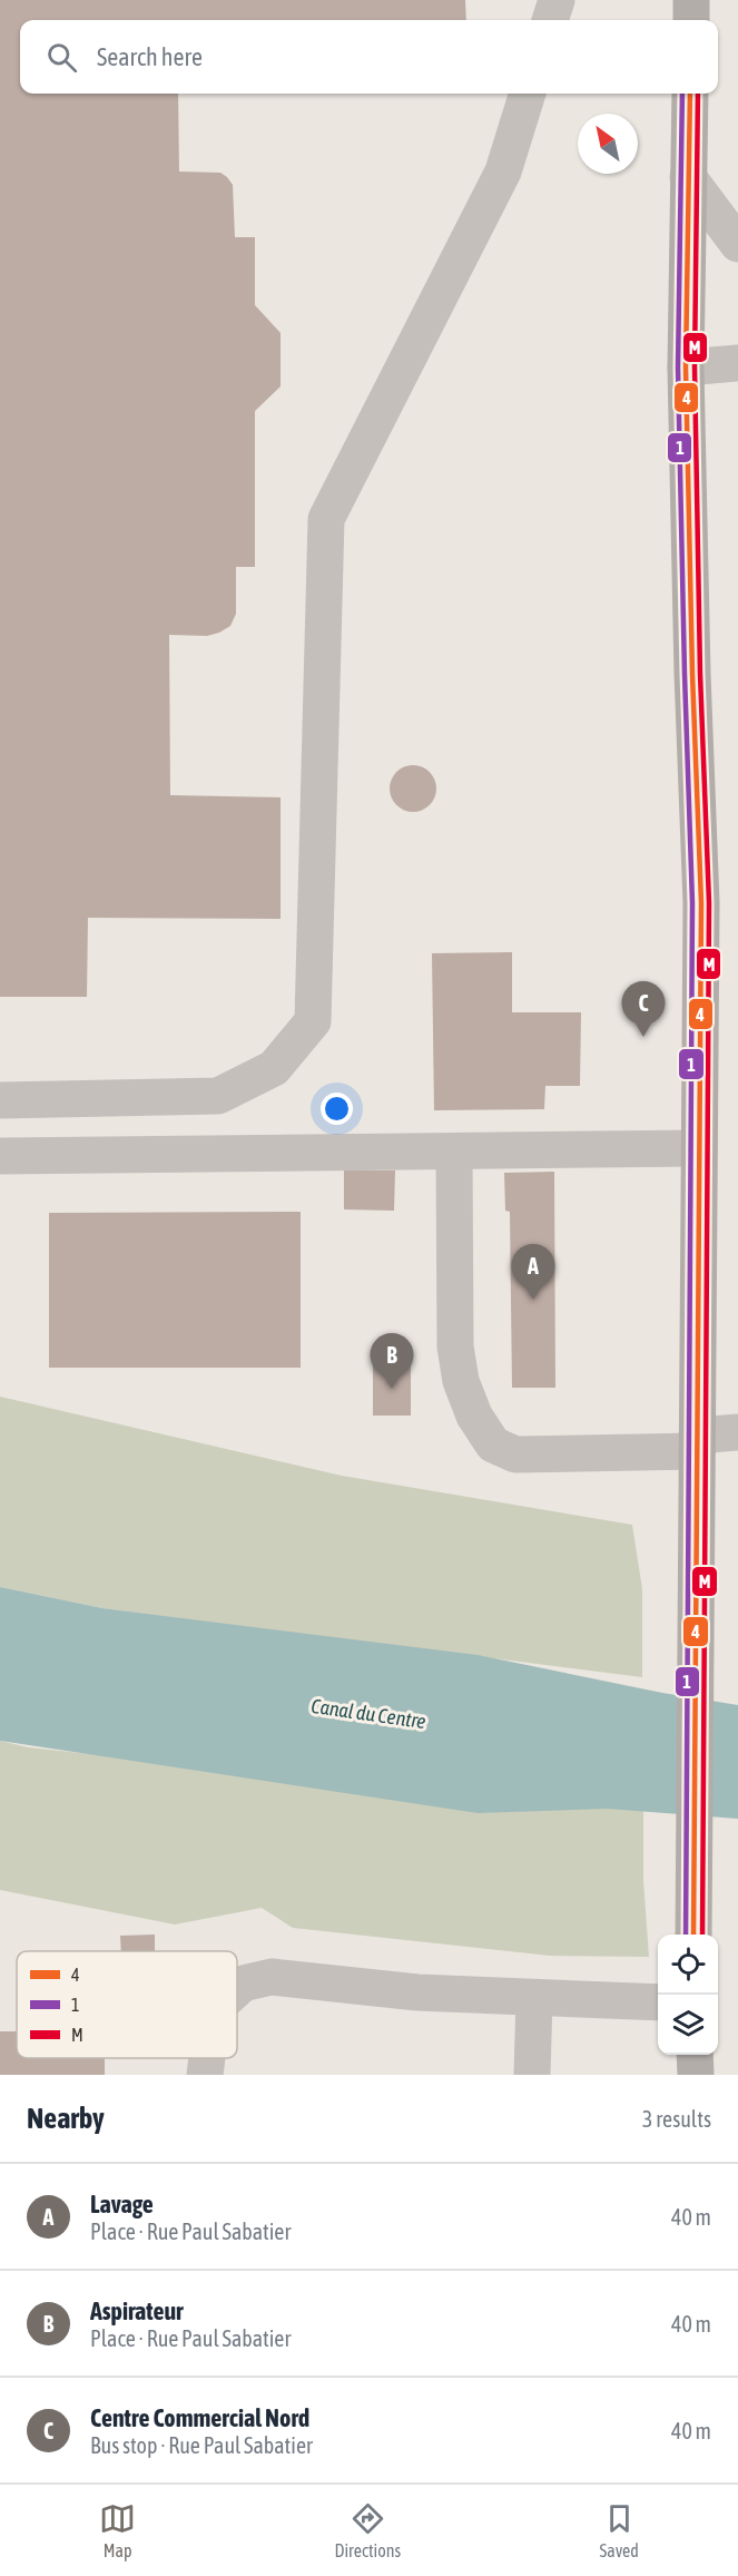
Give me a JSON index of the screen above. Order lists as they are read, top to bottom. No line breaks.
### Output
{"water":["Canal du Centre"],"lines":["transit line 4","transit line 1","transit line M"],"legend":["4","1","M"],"north":"top left","page":{"search":"Search here","pins":["C","A","B"],"heading":["Nearby","3 results"],"list":[{"mark":"A","name":"Lavage","note":"Place · Rue Paul Sabatier","value":"40 m"},{"mark":"B","name":"Aspirateur","note":"Place · Rue Paul Sabatier","value":"40 m"},{"mark":"C","name":"Centre Commercial Nord","note":"Bus stop · Rue Paul Sabatier","value":"40 m"}],"nav":["Map","Directions","Saved"]}}
